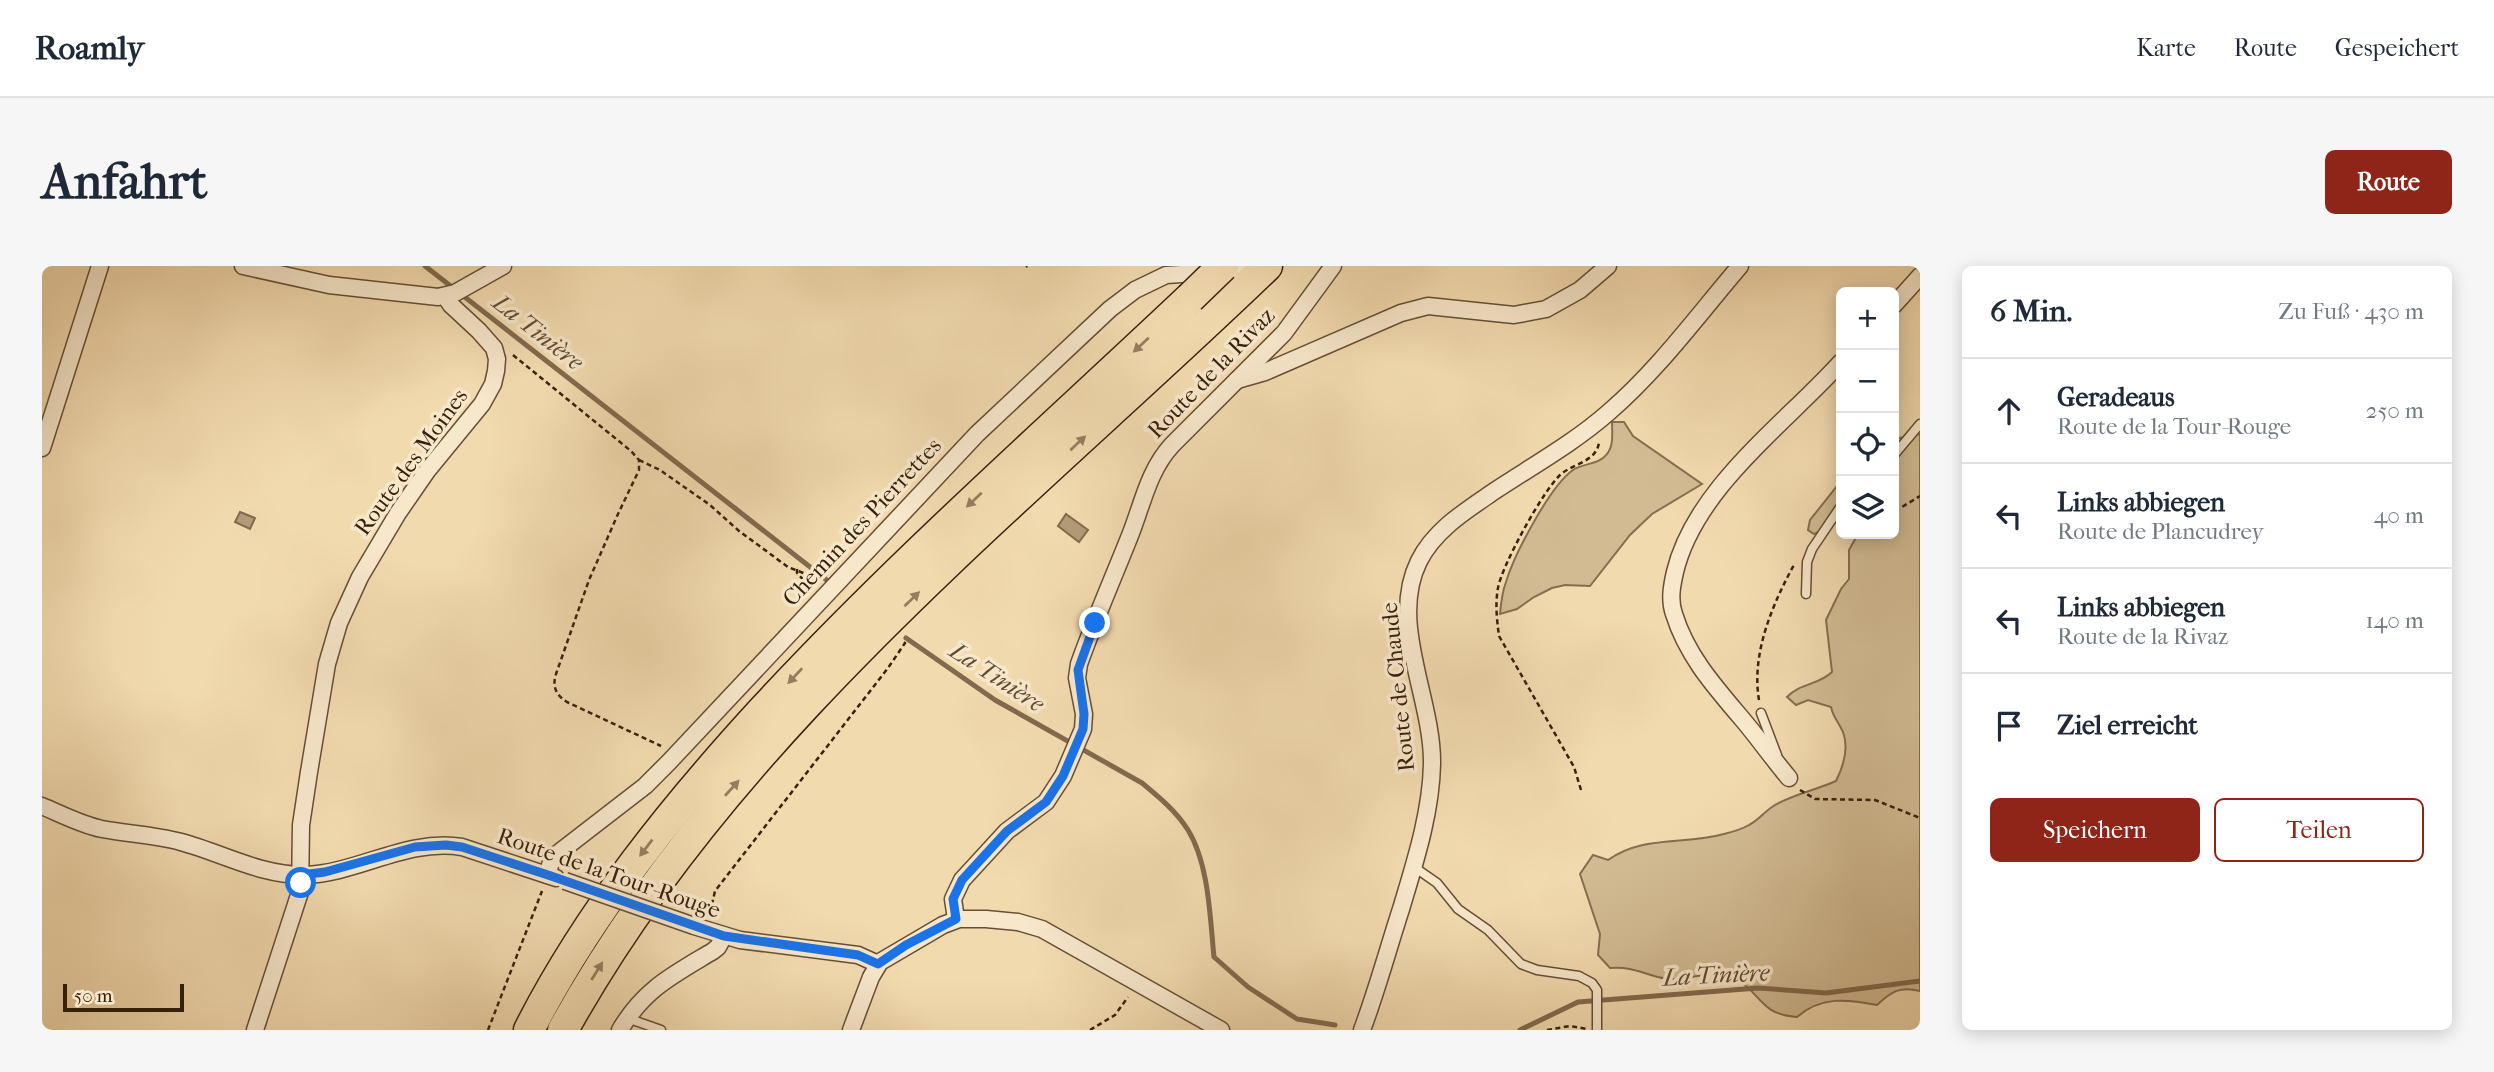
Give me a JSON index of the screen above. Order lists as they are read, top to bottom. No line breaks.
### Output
{"streets":{"street":["Route de la Rivaz","Route des Moines","Chemin des Pierrettes","Route de Chaude","Route de la Tour-Rouge"]},"crossings":[["Route des Moines","Route de la Tour-Rouge"],["Chemin des Pierrettes","Route de la Tour-Rouge"]],"water":["La Tinière"],"scale_bar":"50 m","page":{"header":"Roamly","nav":["Karte","Route","Gespeichert"],"buttons":["Route",["Speichern","Teilen"]],"title":"Anfahrt","heading":["6 Min.","Zu Fuß · 430 m"],"map_buttons":["+","−"],"list":[["Geradeaus","Route de la Tour-Rouge","250 m"],["Links abbiegen","Route de Plancudrey","40 m"],["Links abbiegen","Route de la Rivaz","140 m"],"Ziel erreicht"],"scale":"50 m"}}
